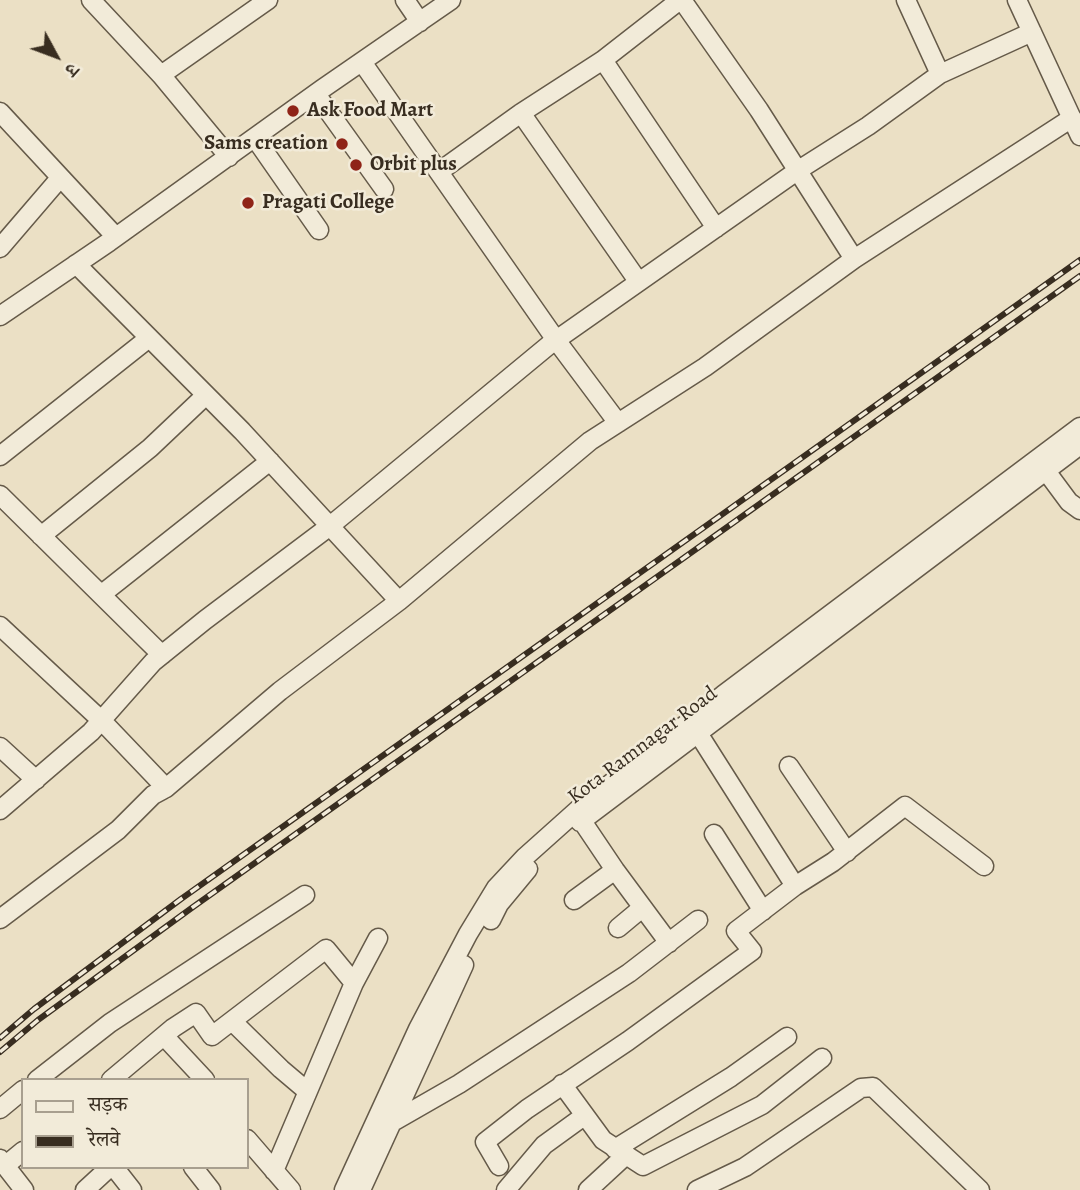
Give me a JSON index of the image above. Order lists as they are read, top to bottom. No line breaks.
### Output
{"streets":{"street":["Kota Ramnagar Road"]},"places":["Ask Food Mart","Sams creation","Orbit plus","Pragati College"],"legend":["सड़क","रेलवे"],"north":"bottom right"}
